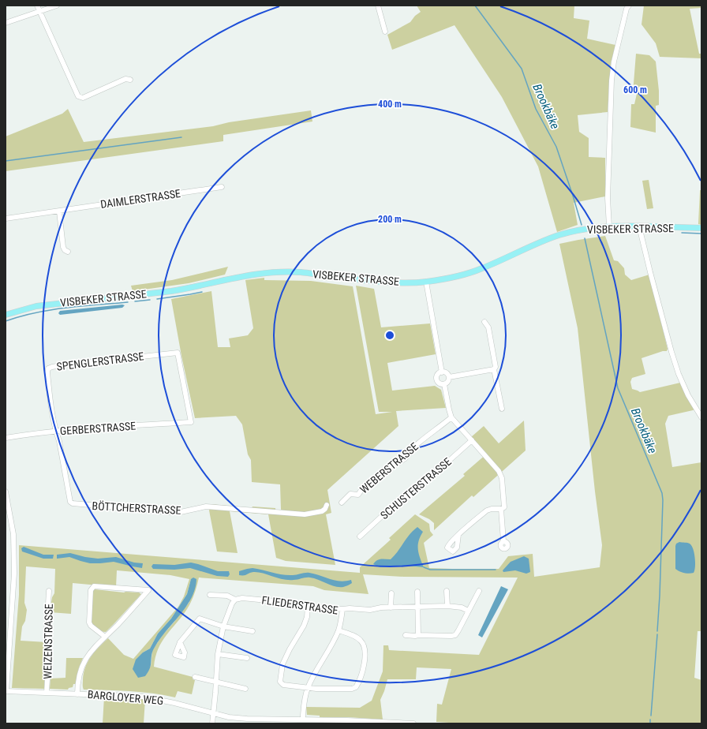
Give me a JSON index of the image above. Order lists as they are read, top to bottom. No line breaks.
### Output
{"streets":{"main road":["VISBEKER STRASSE"],"street":["DAIMLERSTRASSE","SPENGLERSTRASSE","GERBERSTRASSE","WEBERSTRASSE","SCHUSTERSTRASSE","BÖTTCHERSTRASSE","FLIEDERSTRASSE","WEIZENSTRASSE","BARGLOYER WEG"]},"crossings":[["SPENGLERSTRASSE","GERBERSTRASSE"],["SPENGLERSTRASSE","BÖTTCHERSTRASSE"],["GERBERSTRASSE","BÖTTCHERSTRASSE"],["FLIEDERSTRASSE","BARGLOYER WEG"],["WEIZENSTRASSE","BARGLOYER WEG"]],"water":["Brookbäke"],"rings":["600 m","400 m","200 m"]}
